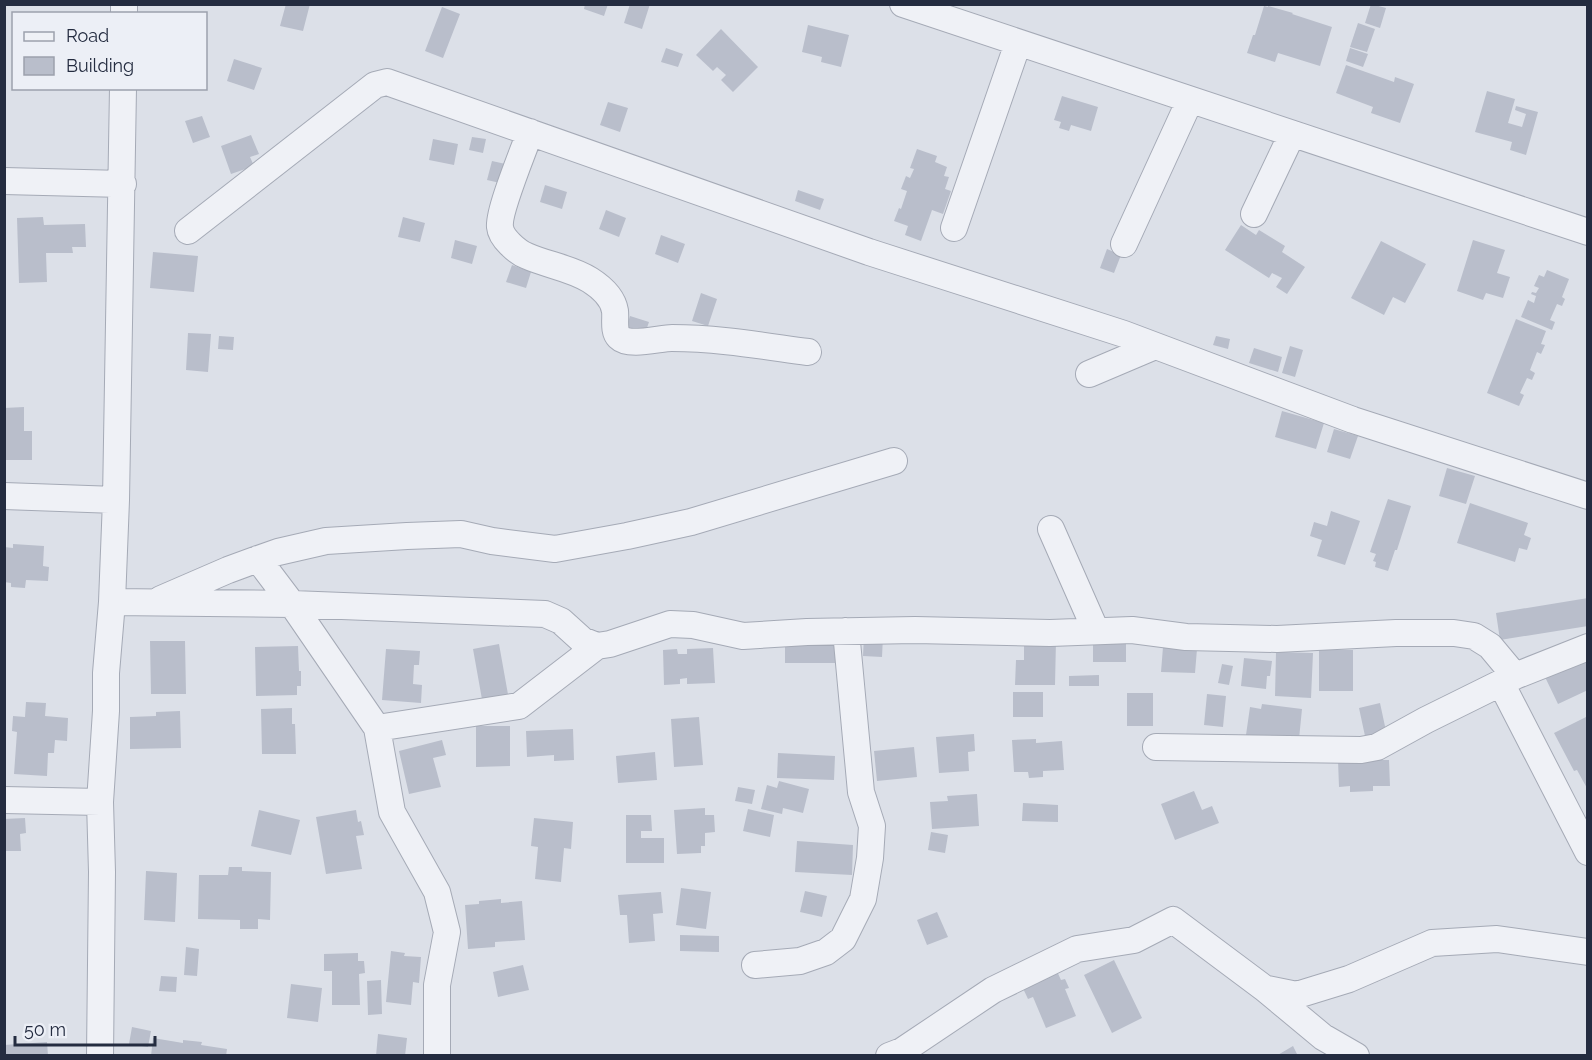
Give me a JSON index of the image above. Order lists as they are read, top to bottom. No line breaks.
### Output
{"legend":["Road","Building"],"scale_bar":"50 m"}
